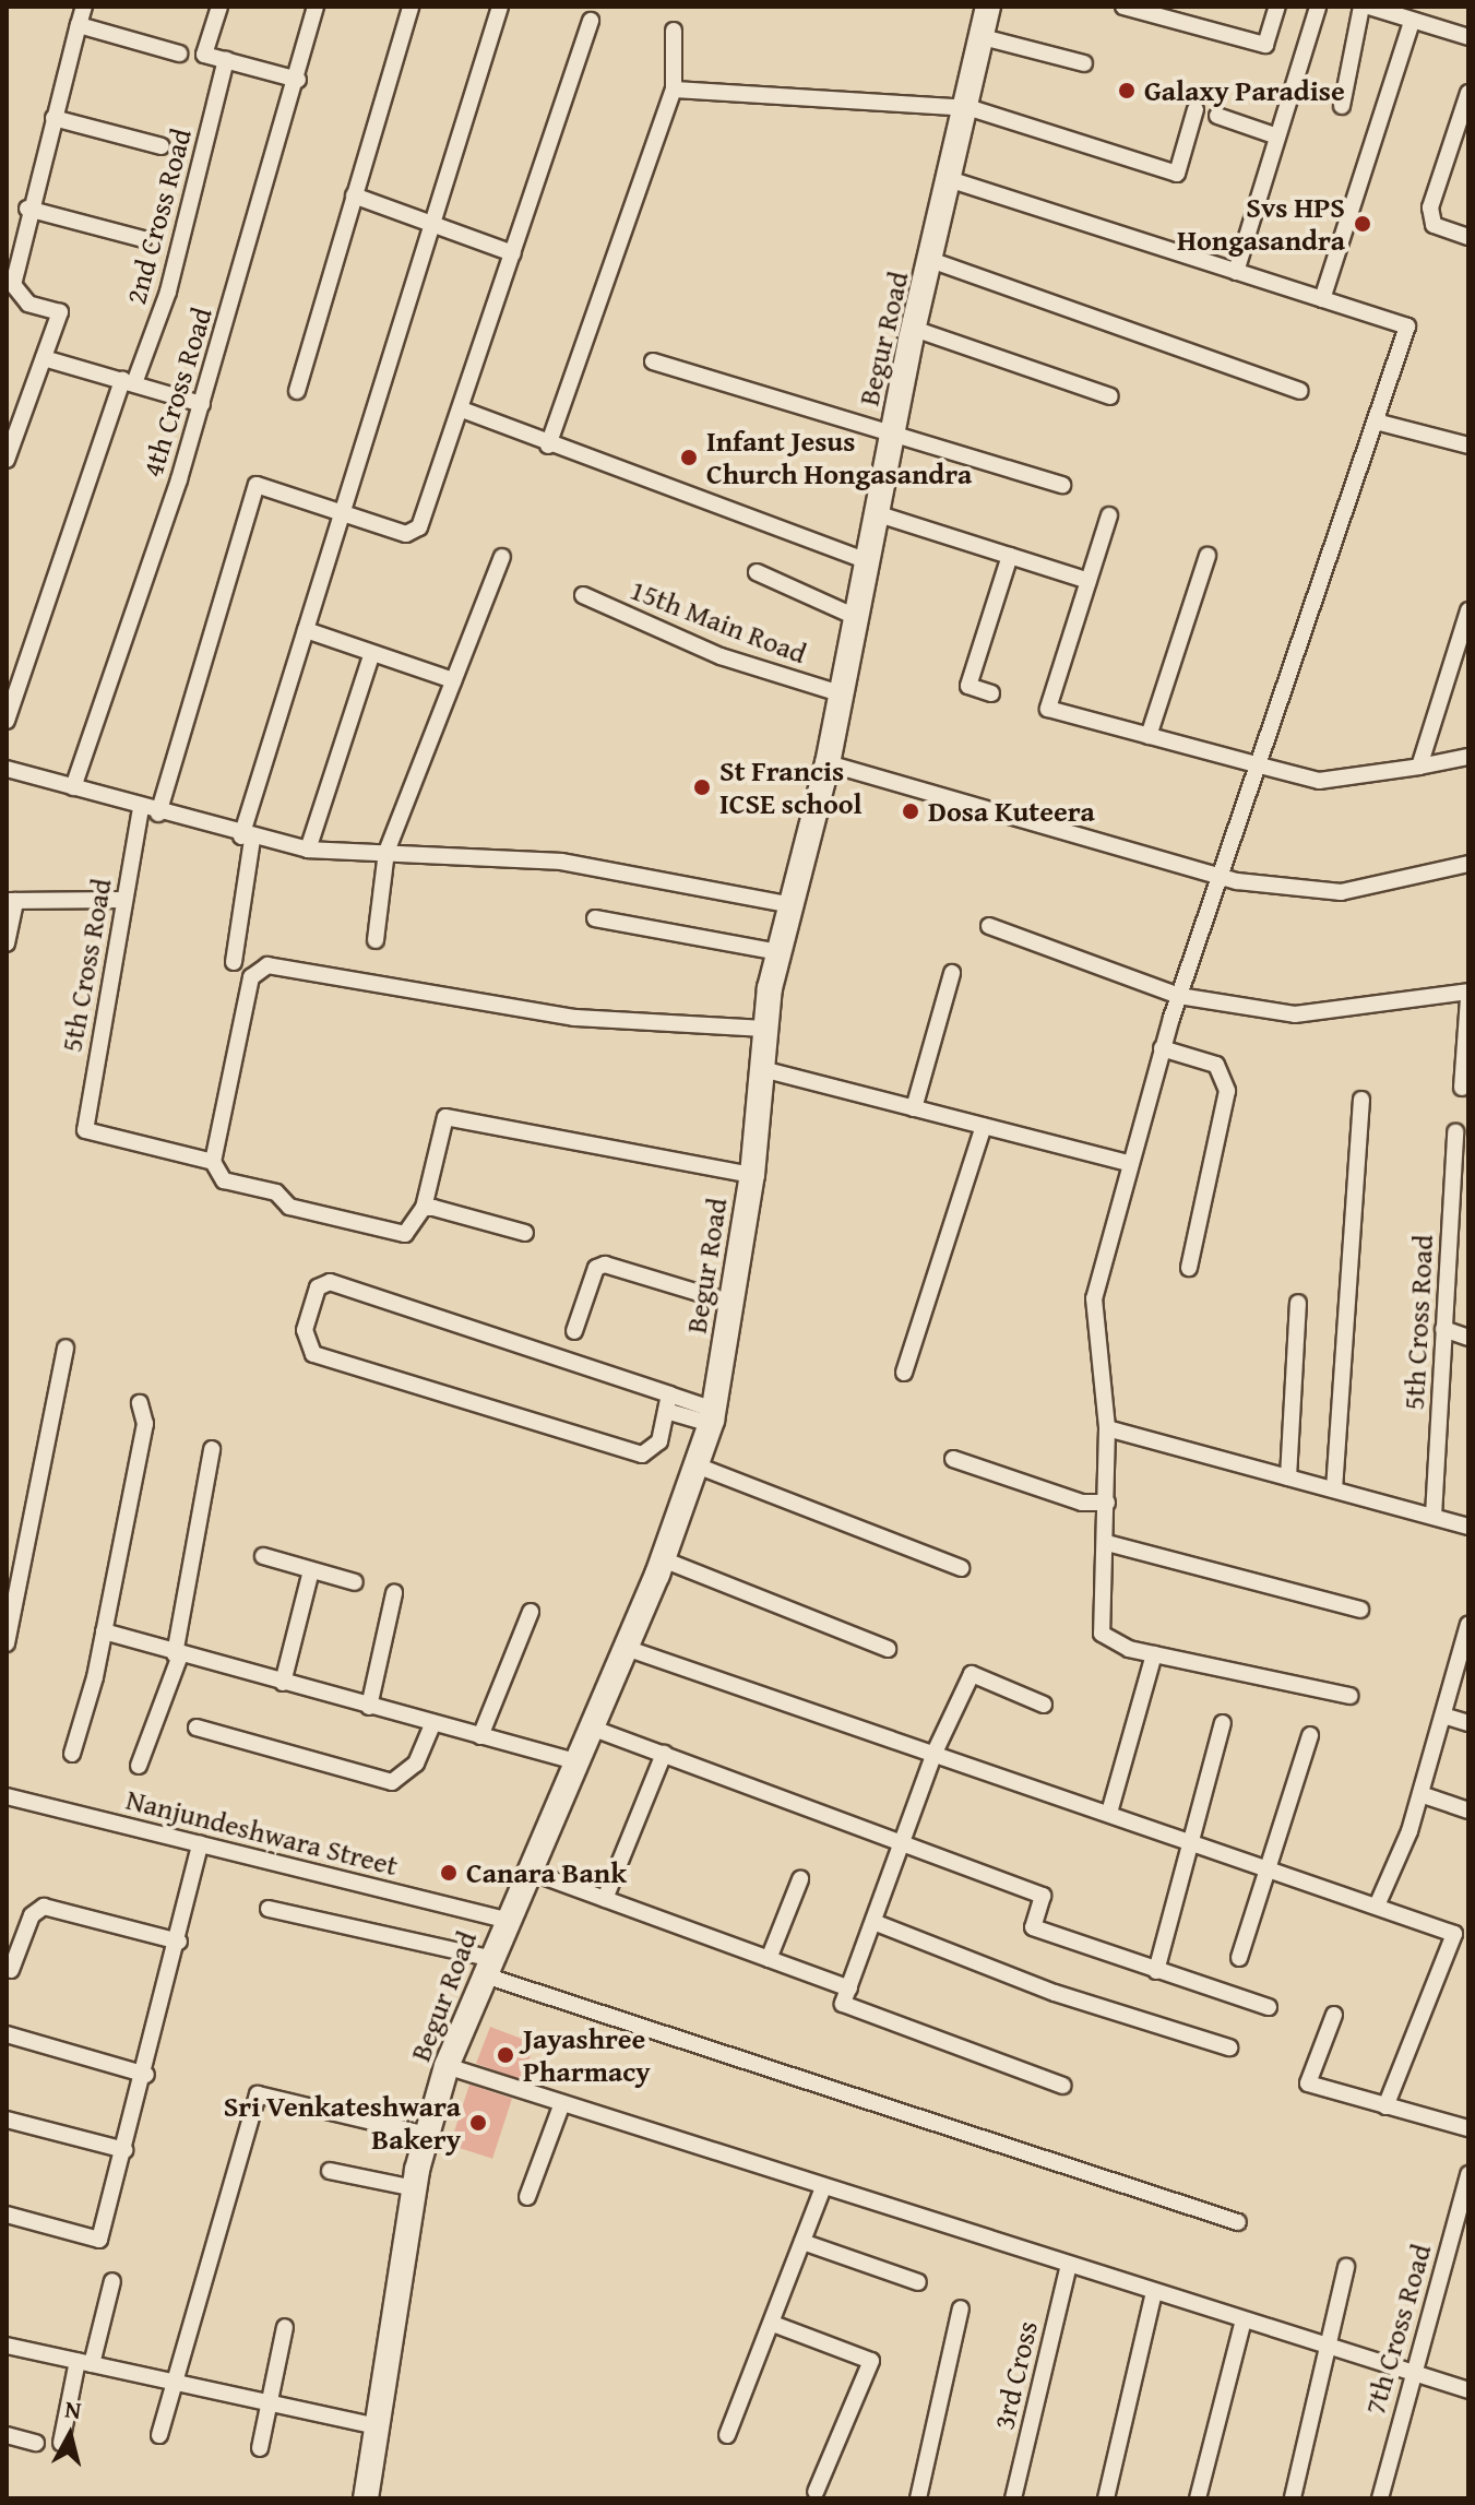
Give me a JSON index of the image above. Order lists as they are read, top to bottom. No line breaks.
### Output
{"streets":{"main road":["Begur Road"],"street":["2nd Cross Road","4th Cross Road","15th Main Road","5th Cross Road","Nanjundeshwara Street","7th Cross Road","3rd Cross"]},"crossings":[["Begur Road","15th Main Road"],["Begur Road","Nanjundeshwara Street"]],"places":["Galaxy Paradise","Svs HPS Hongasandra","Infant Jesus Church Hongasandra","St Francis ICSE school","Dosa Kuteera","Canara Bank","Jayashree Pharmacy","Sri Venkateshwara Bakery"],"north":"top"}
